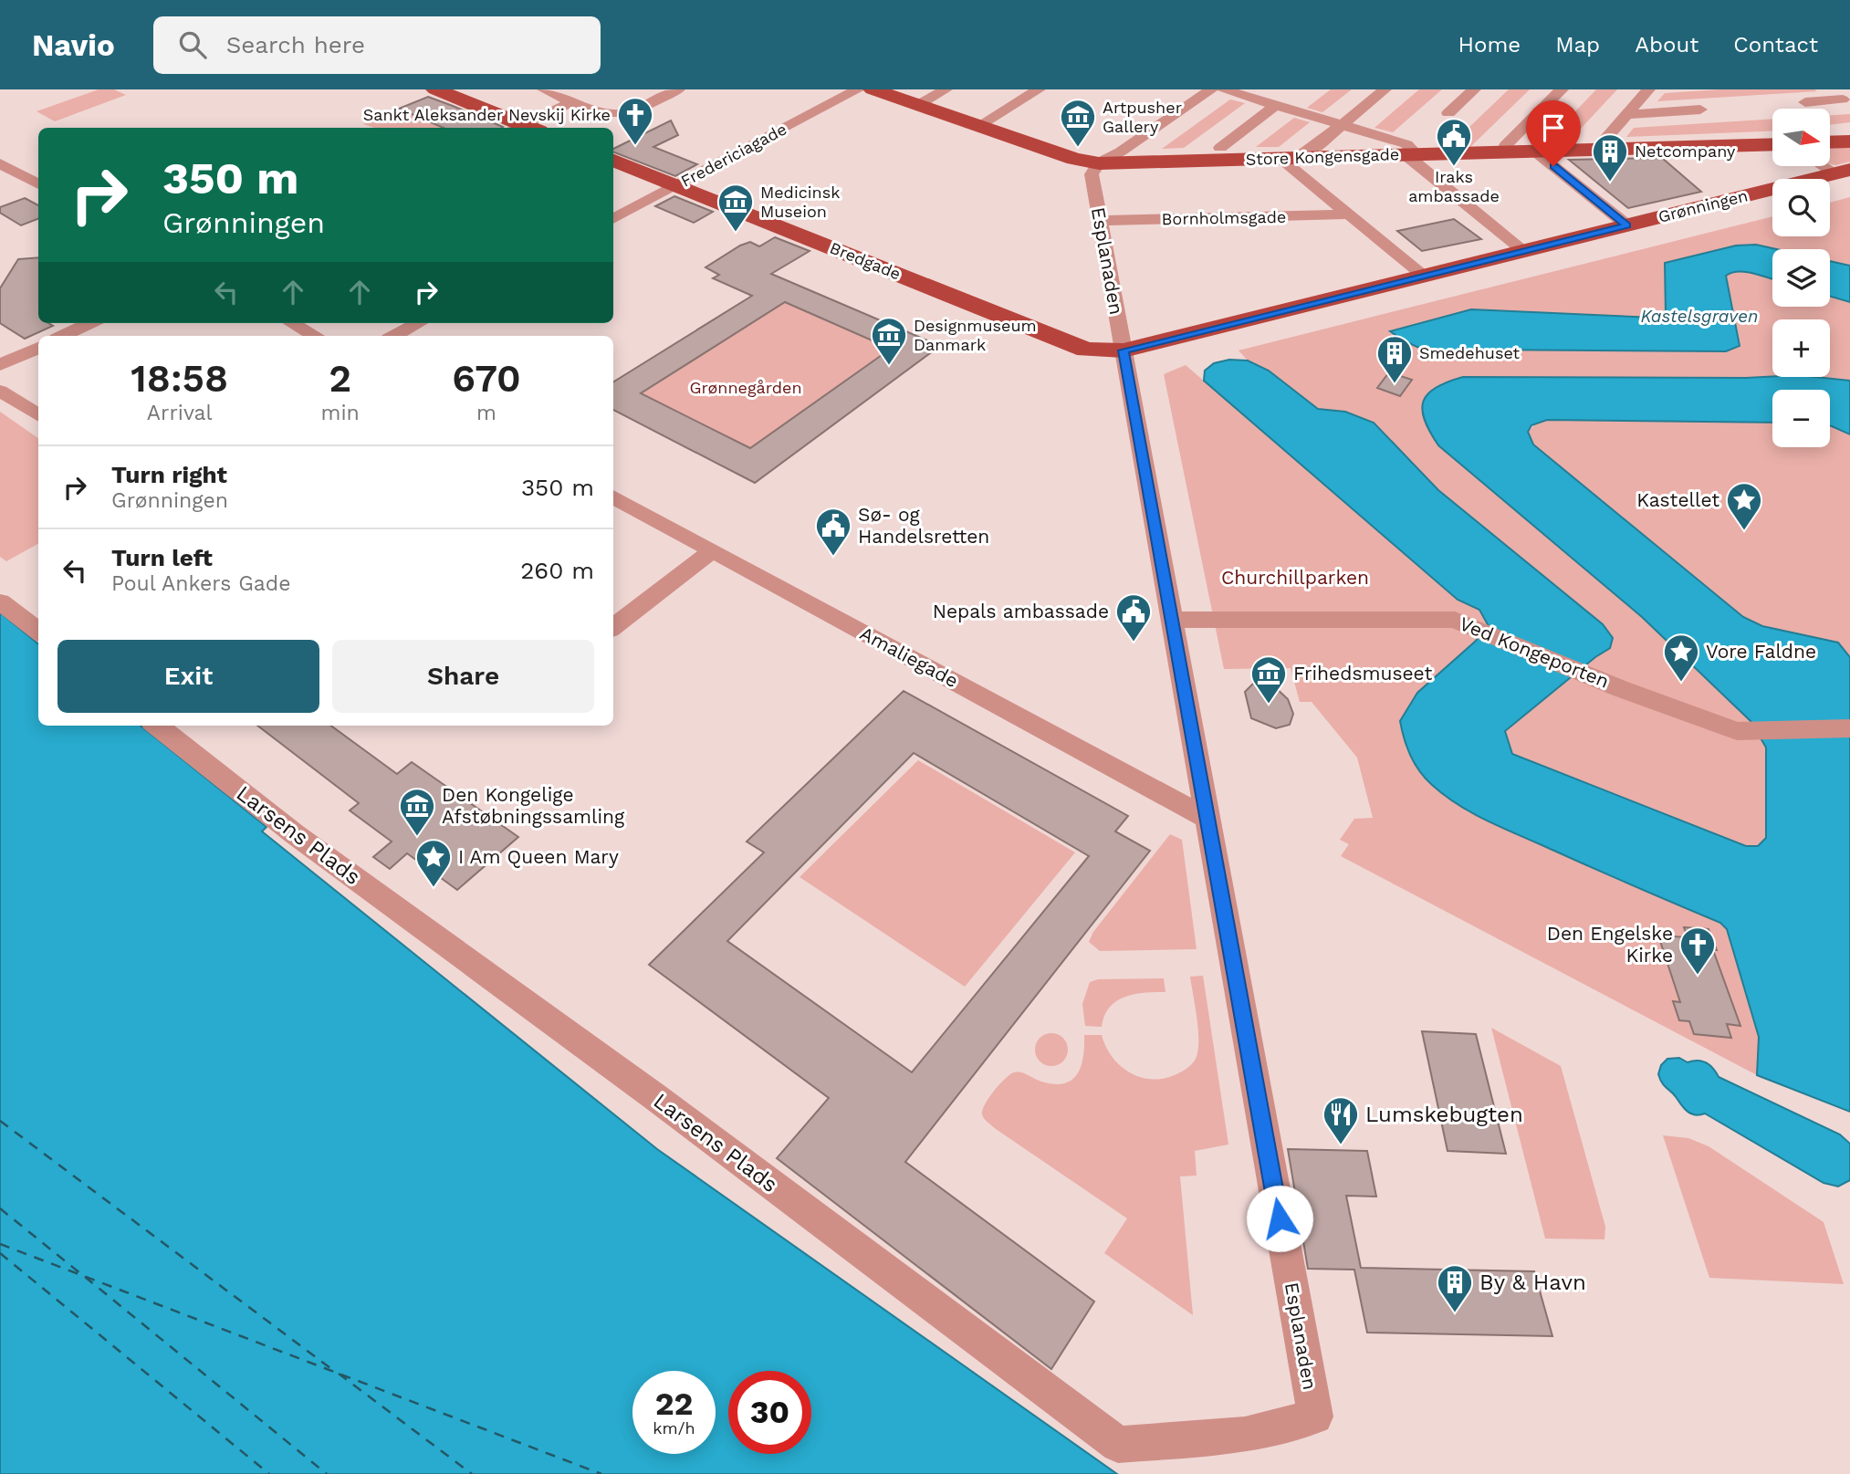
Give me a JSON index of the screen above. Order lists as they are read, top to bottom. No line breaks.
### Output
{"streets":{"main road":["Store Kongensgade","Grønningen","Bredgade"],"street":["Fredericiagade","Bornholmsgade","Esplanaden","Ved Kongeporten","Amaliegade","Larsens Plads"]},"crossings":[["Fredericiagade","Bredgade"],["Store Kongensgade","Esplanaden"],["Grønningen","Bredgade"],["Grønningen","Esplanaden"],["Bornholmsgade","Esplanaden"],["Bredgade","Esplanaden"],["Esplanaden","Ved Kongeporten"],["Esplanaden","Amaliegade"],["Esplanaden","Larsens Plads"]],"water":["Kastelsgraven"],"parks":["Grønnegården","Churchillparken"],"places":{"church":["Sankt Aleksander Nevskij Kirke","Den Engelske Kirke"],"museum":["Artpusher Gallery","Medicinsk Museion","Designmuseum Danmark","Frihedsmuseet","Den Kongelige Afstøbningssamling"],"public building":["Iraks ambassade","Sø- og Handelsretten","Nepals ambassade"],"building":["Netcompany","Smedehuset","By & Havn"],"place":["Kastellet","Vore Faldne","I Am Queen Mary"],"restaurant":["Lumskebugten"]},"north":"right","page":{"header":"Navio","search":"Search here","nav":["Home","Map","About","Contact"],"map_buttons":["+","−"],"turn":["350 m","Grønningen"],"eta":["18:58","Arrival","2","min","670","m"],"list":[{"name":"Turn right","note":"Grønningen","value":"350 m"},{"name":"Turn left","note":"Poul Ankers Gade","value":"260 m"}],"buttons":["Exit","Share"],"speed":"22 km/h","limit":"30"}}
